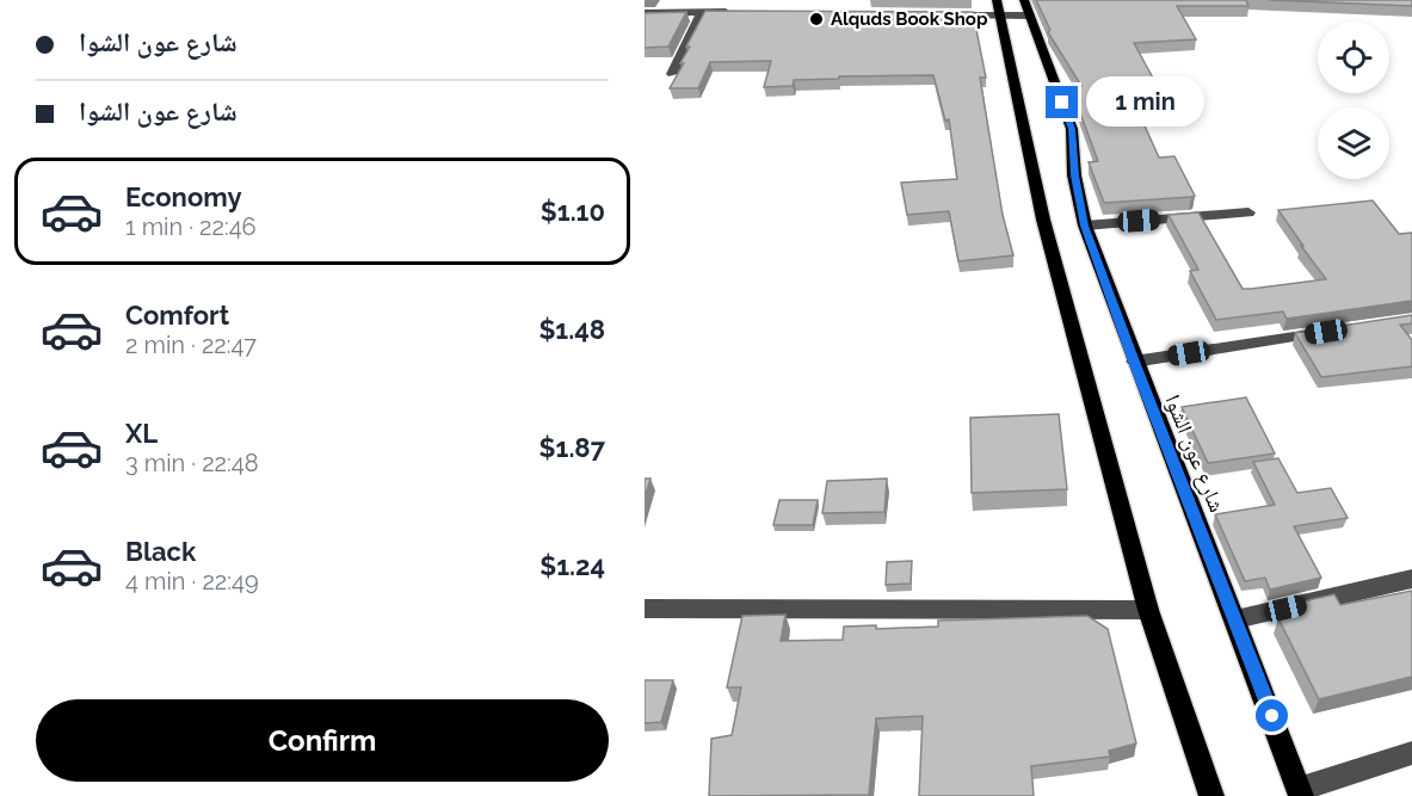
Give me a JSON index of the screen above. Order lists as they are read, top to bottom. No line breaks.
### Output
{"streets":{"main road":["شارع عون الشوا"]},"places":["Alquds Book Shop"],"page":{"banner":["شارع عون الشوا","شارع عون الشوا"],"bubble":"1 min","list":[{"name":"Economy","note":"1 min · 22:46","value":"$1.10"},{"name":"Comfort","note":"2 min · 22:47","value":"$1.48"},{"name":"XL","note":"3 min · 22:48","value":"$1.87"},{"name":"Black","note":"4 min · 22:49","value":"$1.24"}],"buttons":"Confirm"}}
